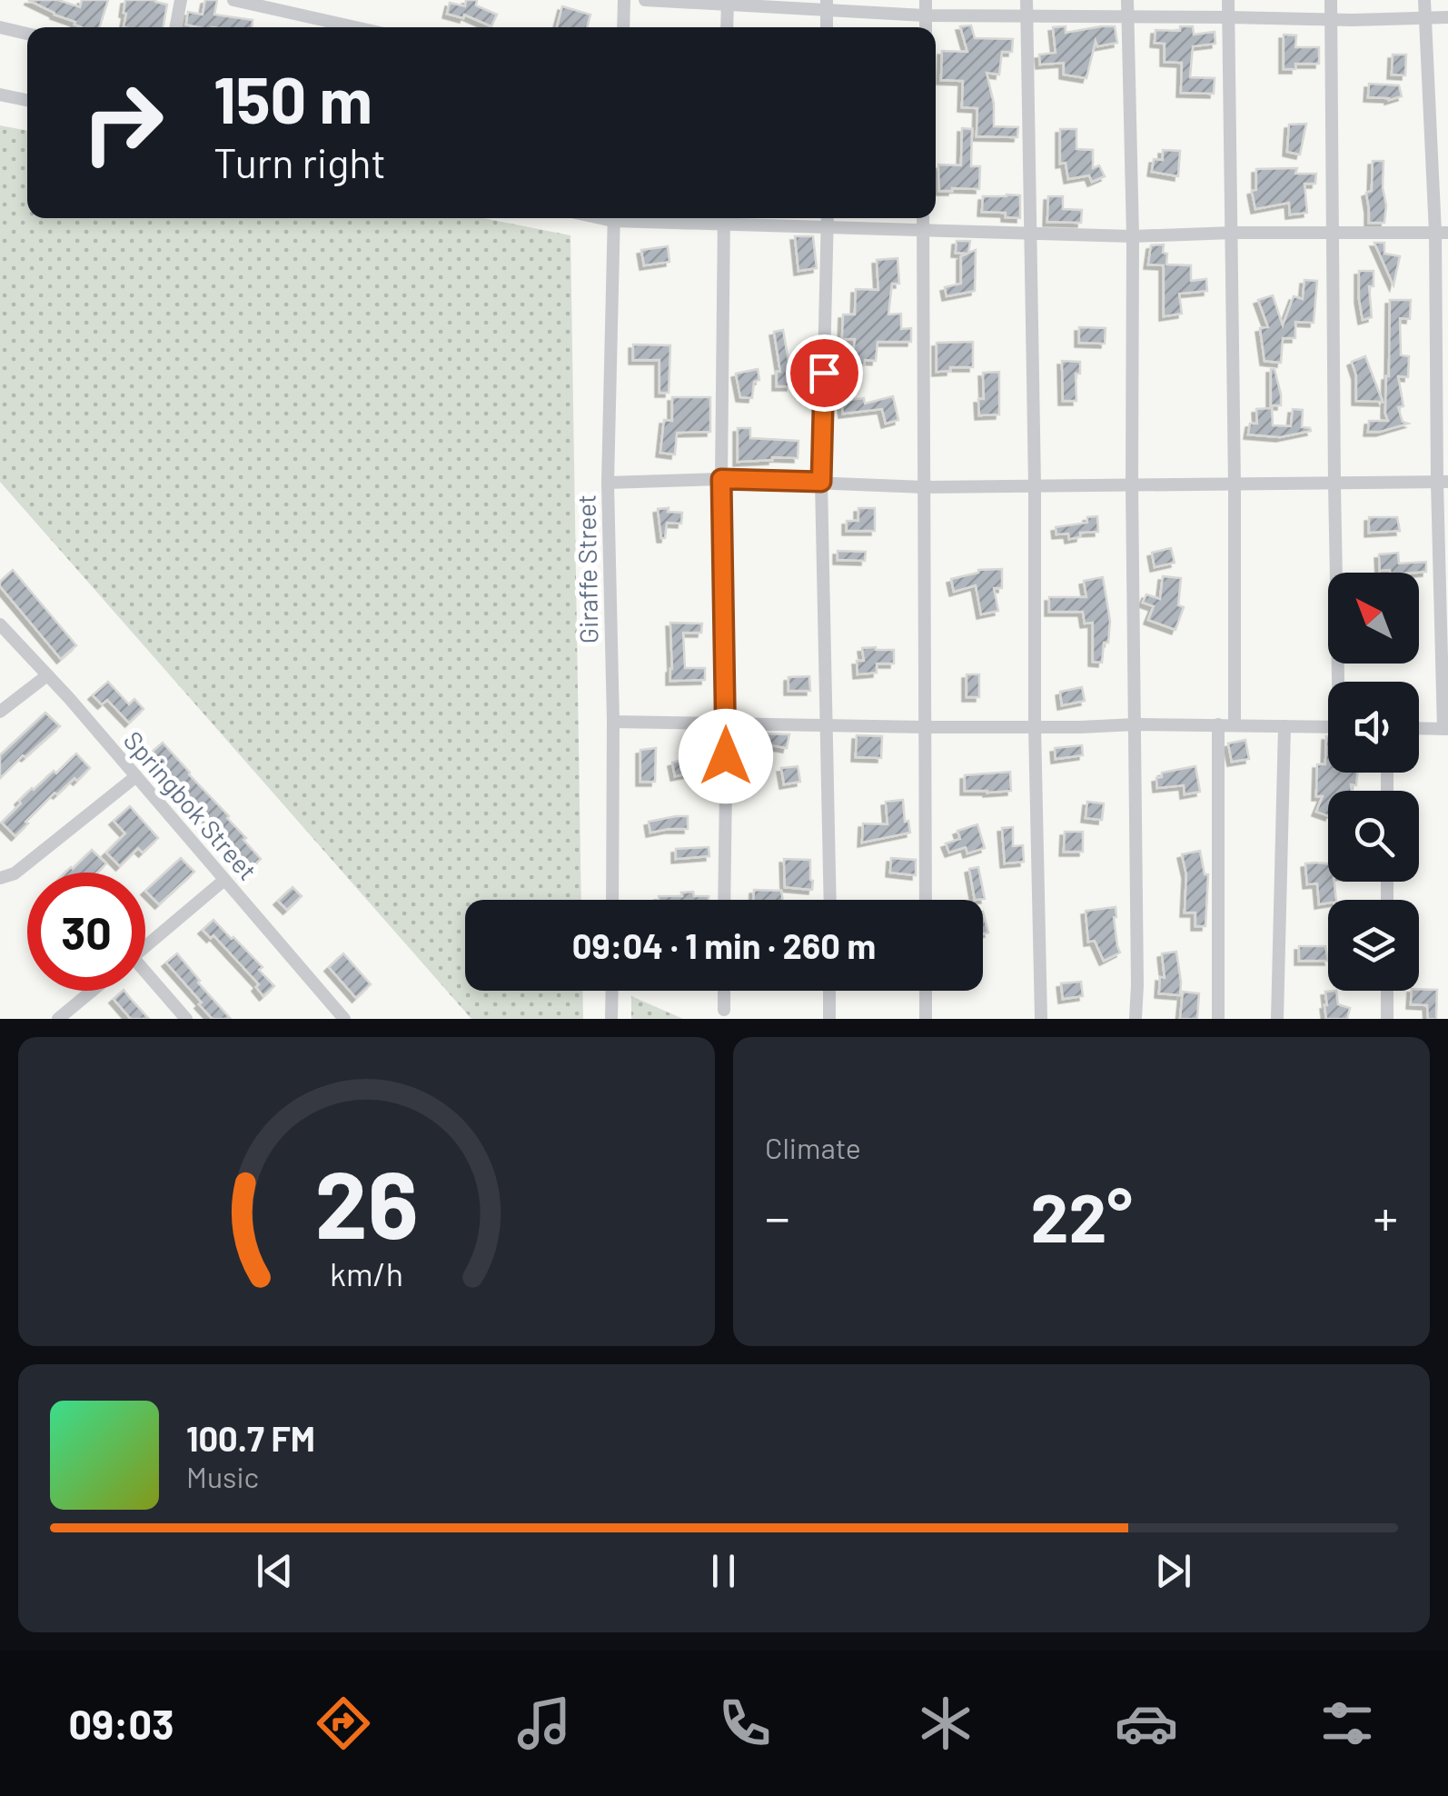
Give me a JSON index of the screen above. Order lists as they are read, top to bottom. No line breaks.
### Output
{"streets":{"street":["Giraffe Street","Springbok Street"]},"north":"top left","page":{"turn":["150 m","Turn right"],"limit":"30","trip":"09:04 · 1 min · 260 m","tile":"Climate","heat":["−","22°","+"],"song":["100.7 FM","Music"],"tabs":"09:03","gauge":["26","km/h"]}}
